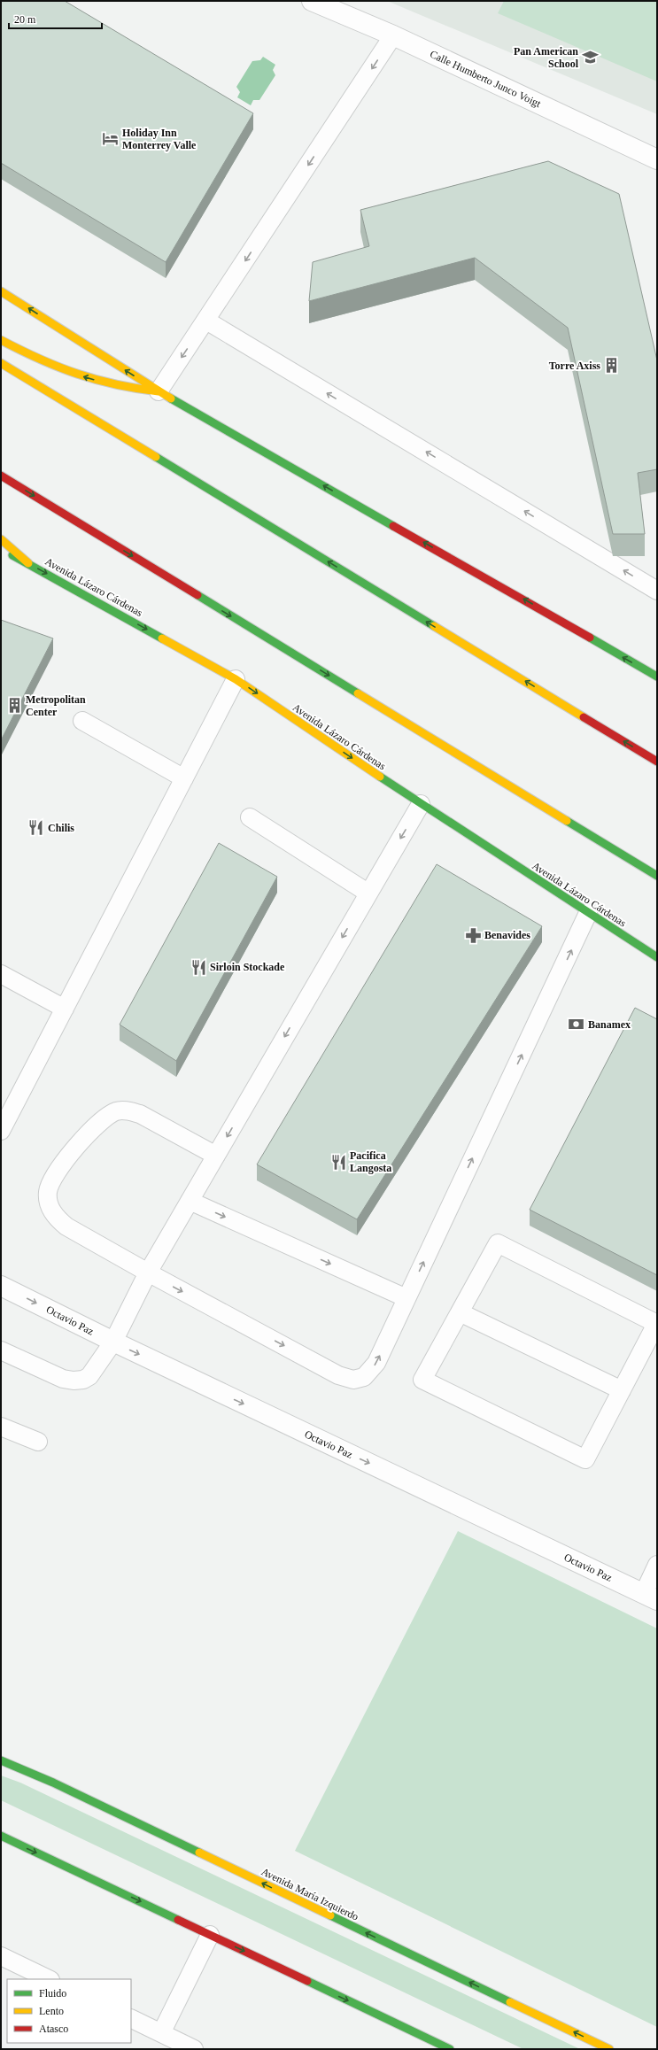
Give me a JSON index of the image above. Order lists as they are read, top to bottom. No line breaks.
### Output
{"streets":{"main road":["Avenida Lázaro Cárdenas","Avenida María Izquierdo"],"street":["Calle Humberto Junco Voigt","Octavio Paz"]},"one_way":["Octavio Paz"],"places":{"school or university":["Pan American School"],"hotel":["Holiday Inn Monterrey Valle"],"building":["Torre Axiss","Metropolitan Center"],"restaurant":["Chilis","Sirloin Stockade","Pacifica Langosta"],"pharmacy":["Benavides"],"bank":["Banamex"]},"legend":["Fluido","Lento","Atasco"],"scale_bar":"20 m"}
